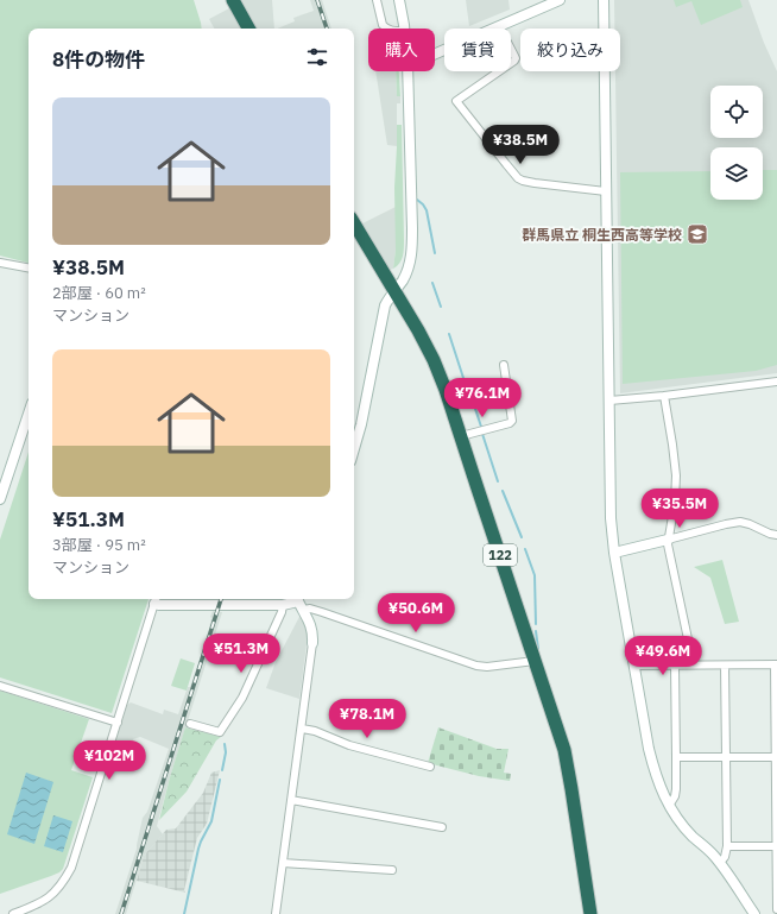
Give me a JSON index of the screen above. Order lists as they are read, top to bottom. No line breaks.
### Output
{"streets":{"highway":["122"]},"places":{"school or university":["群馬県立 桐生西高等学校"]},"page":{"chip":["購入","賃貸","絞り込み"],"heading":"8件の物件","list":[{"name":"¥38.5M","note":"2部屋 · 60 m² · マンション"},{"name":"¥51.3M","note":"3部屋 · 95 m² · マンション"}],"price":["¥38.5M","¥76.1M","¥35.5M","¥50.6M","¥51.3M","¥49.6M","¥78.1M","¥102M"]}}
